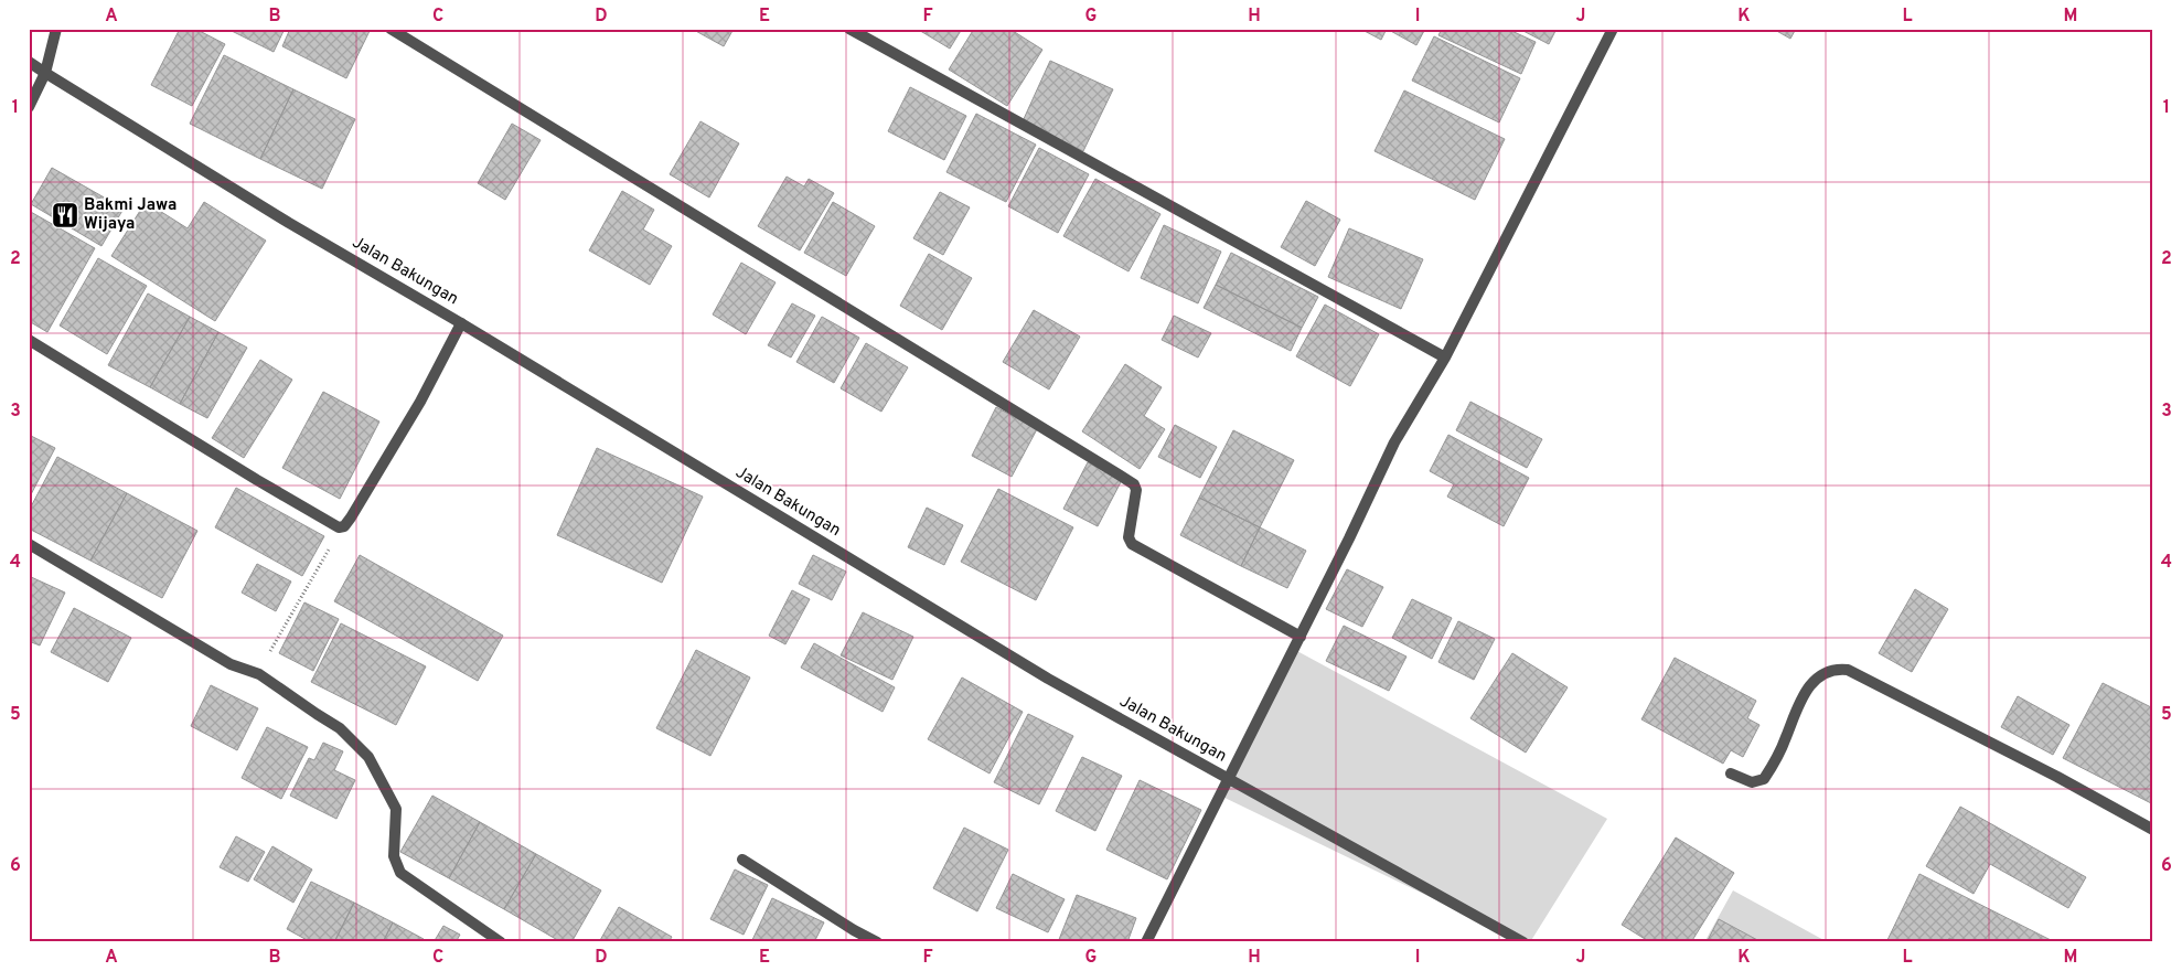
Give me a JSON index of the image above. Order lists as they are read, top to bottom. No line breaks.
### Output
{"streets":{"street":["Jalan Bakungan"]},"places":{"restaurant":["Bakmi Jawa Wijaya"]},"grid":{"columns":["A","B","C","D","E","F","G","H","I","J","K","L","M"],"rows":["1","2","3","4","5","6"]}}
